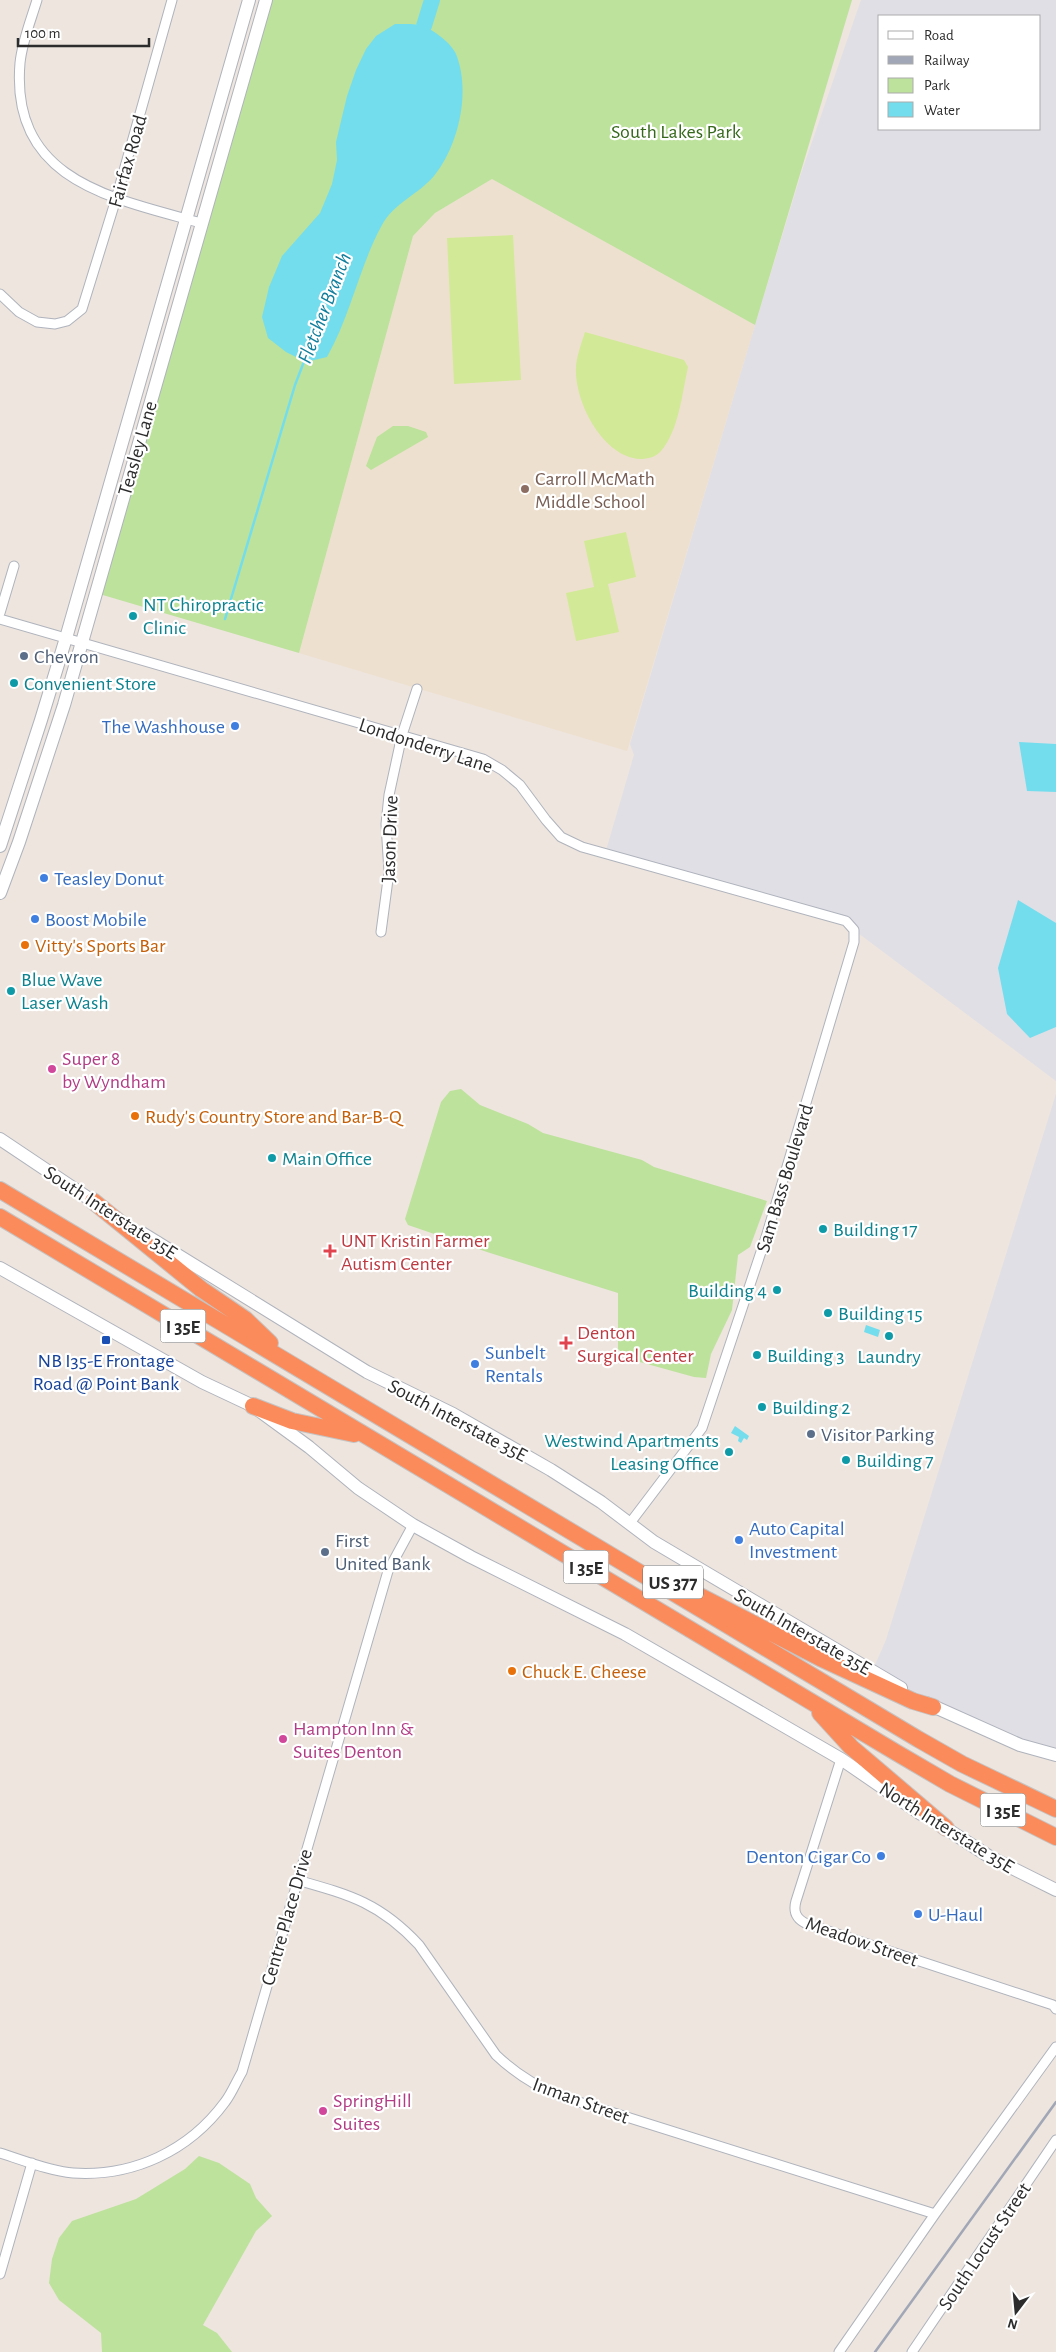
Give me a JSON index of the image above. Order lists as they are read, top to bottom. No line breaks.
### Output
{"streets":{"highway":["I 35E","US 377"],"main road":["Teasley Lane","South Interstate 35E","North Interstate 35E"],"street":["Fairfax Road","Londonderry Lane","Jason Drive","Sam Bass Boulevard","Centre Place Drive","Meadow Street","Inman Street","South Locust Street"]},"crossings":[["Teasley Lane","Londonderry Lane"],["Londonderry Lane","Jason Drive"],["Londonderry Lane","Sam Bass Boulevard"],["Sam Bass Boulevard","South Interstate 35E"],["South Interstate 35E","US 377"],["I 35E","US 377"],["North Interstate 35E","Meadow Street"],["Centre Place Drive","Inman Street"]],"water":["Fletcher Branch"],"parks":["South Lakes Park"],"places":{"other":["Carroll McMath Middle School","NT Chiropractic Clinic","Chevron","Convenient Store","The Washhouse","Teasley Donut","Boost Mobile","Vitty's Sports Bar","Blue Wave Laser Wash","Super 8 by Wyndham","Rudy's Country Store and Bar-B-Q","Main Office","Building 17","Building 4","Building 15","Laundry","Building 3","Sunbelt Rentals","Building 2","Visitor Parking","Westwind Apartments Leasing Office","Building 7","Auto Capital Investment","First United Bank","Chuck E. Cheese","Hampton Inn & Suites Denton","Denton Cigar Co","U-Haul","SpringHill Suites"],"health":["UNT Kristin Farmer Autism Center","Denton Surgical Center"],"transit":["NB I35-E Frontage Road @ Point Bank"]},"legend":["Road","Railway","Park","Water"],"scale_bar":"100 m","north":"bottom"}
